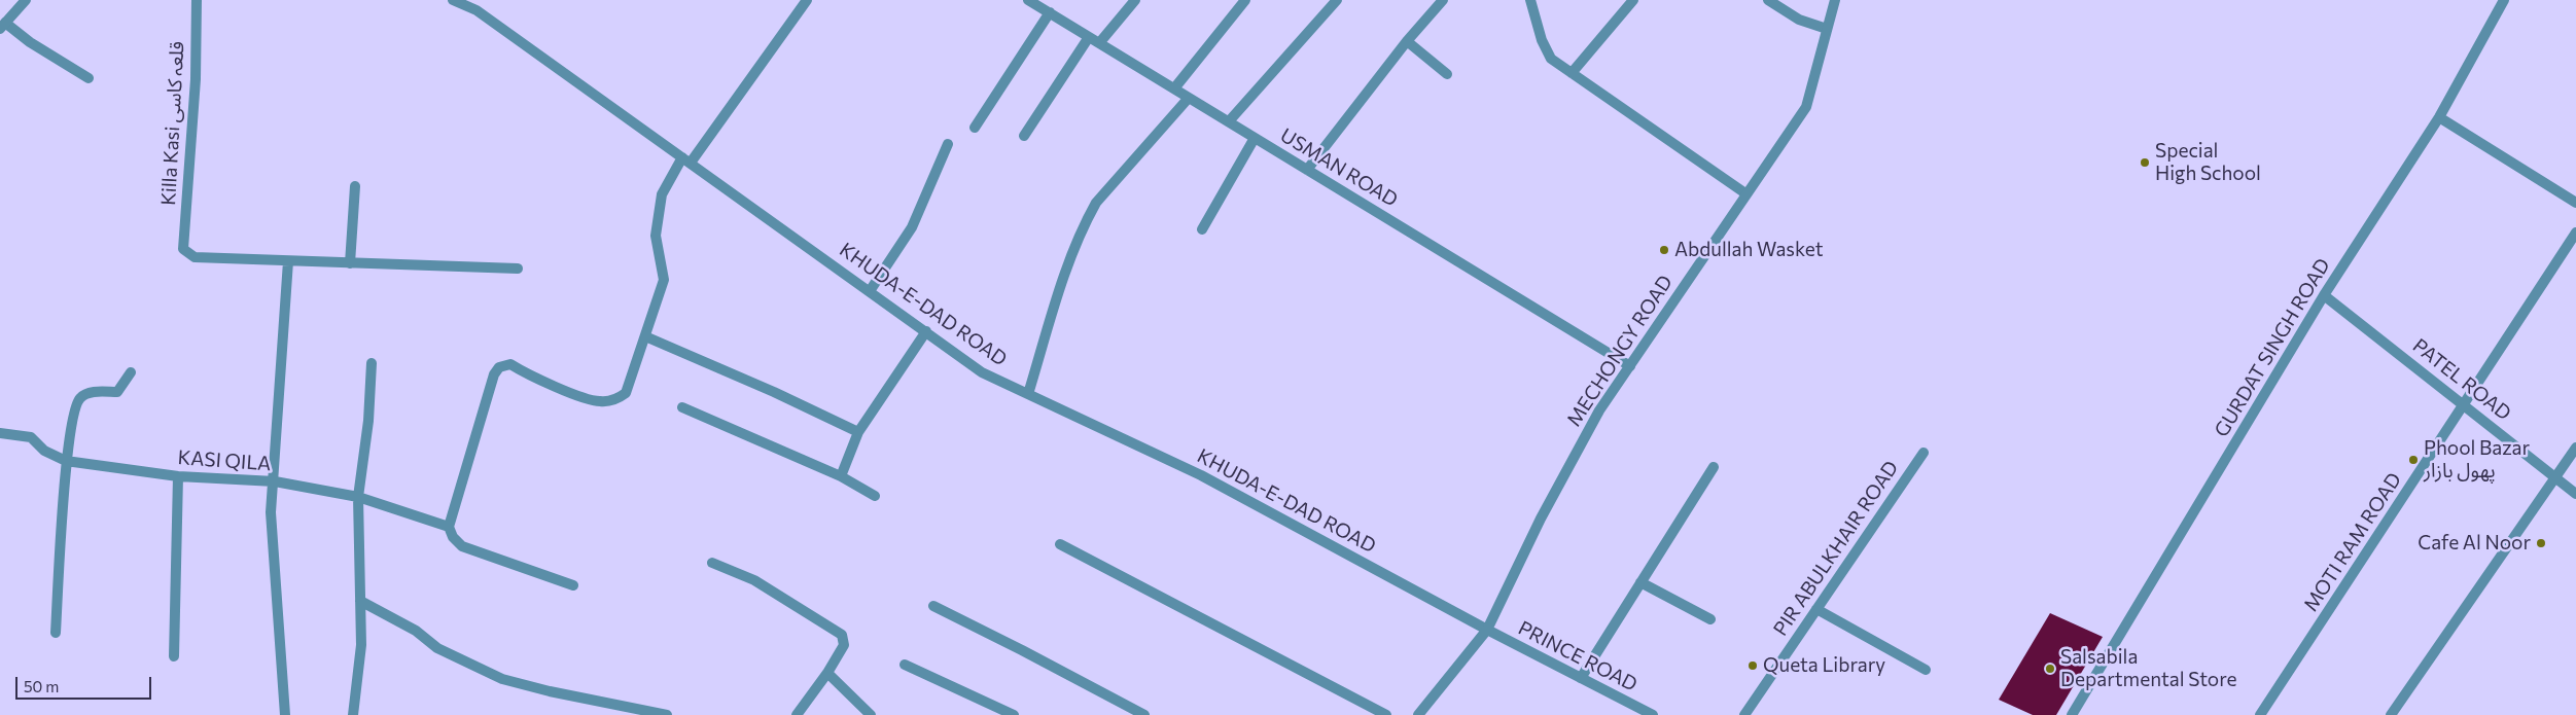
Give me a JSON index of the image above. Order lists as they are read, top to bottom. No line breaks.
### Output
{"streets":{"street":["Killa Kasi قلعہ کاسی","USMAN ROAD","KHUDA-E-DAD ROAD","GURDAT SINGH ROAD","MECHONGY ROAD","PATEL ROAD","KASI QILA","MOTI RAM ROAD","PIR ABULKHAIR ROAD","PRINCE ROAD"]},"crossings":[["USMAN ROAD","MECHONGY ROAD"],["KHUDA-E-DAD ROAD","MECHONGY ROAD"],["KHUDA-E-DAD ROAD","PRINCE ROAD"],["GURDAT SINGH ROAD","PATEL ROAD"],["MECHONGY ROAD","PRINCE ROAD"],["PATEL ROAD","MOTI RAM ROAD"]],"places":["Special High School","Abdullah Wasket","Phool Bazar پھول بازار","Cafe Al Noor","Queta Library","Salsabila Departmental Store"],"scale_bar":"50 m"}
